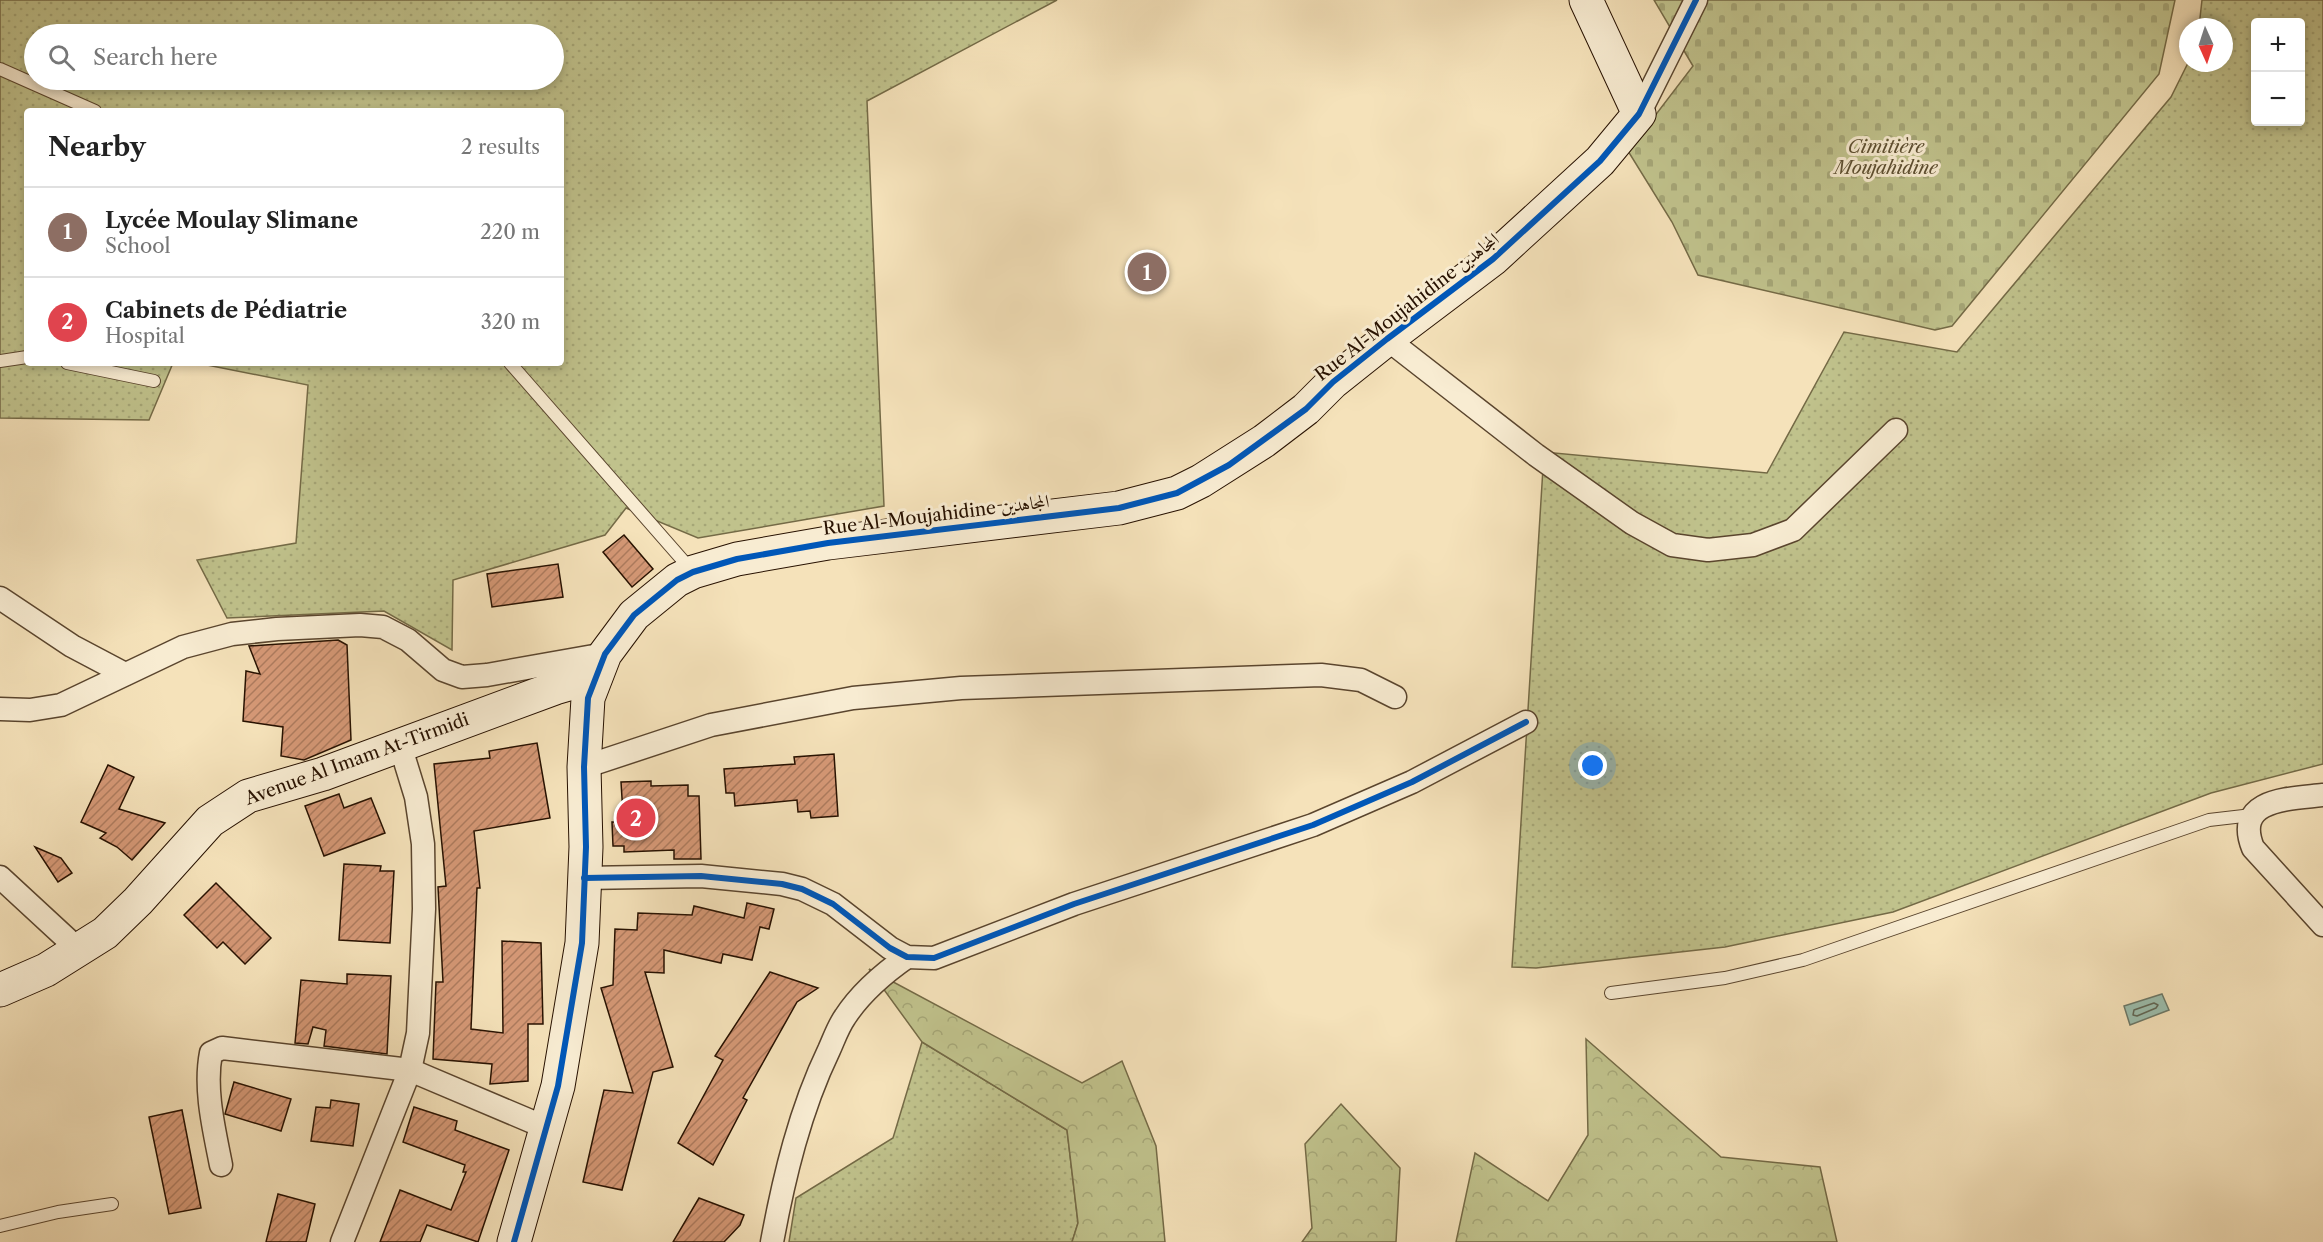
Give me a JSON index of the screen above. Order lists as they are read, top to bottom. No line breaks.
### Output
{"streets":{"street":["Rue Al-Moujahidine المجاهدين","Avenue Al Imam At-Tirmidi"]},"crossings":[["Rue Al-Moujahidine المجاهدين","Avenue Al Imam At-Tirmidi"]],"parks":["Cimitière Moujahidine"],"north":"bottom","page":{"map_buttons":["+","−"],"search":"Search here","heading":["Nearby","2 results"],"list":[{"mark":"1","name":"Lycée Moulay Slimane","note":"School","value":"220 m"},{"mark":"2","name":"Cabinets de Pédiatrie","note":"Hospital","value":"320 m"}],"pins":["1","2"]}}
